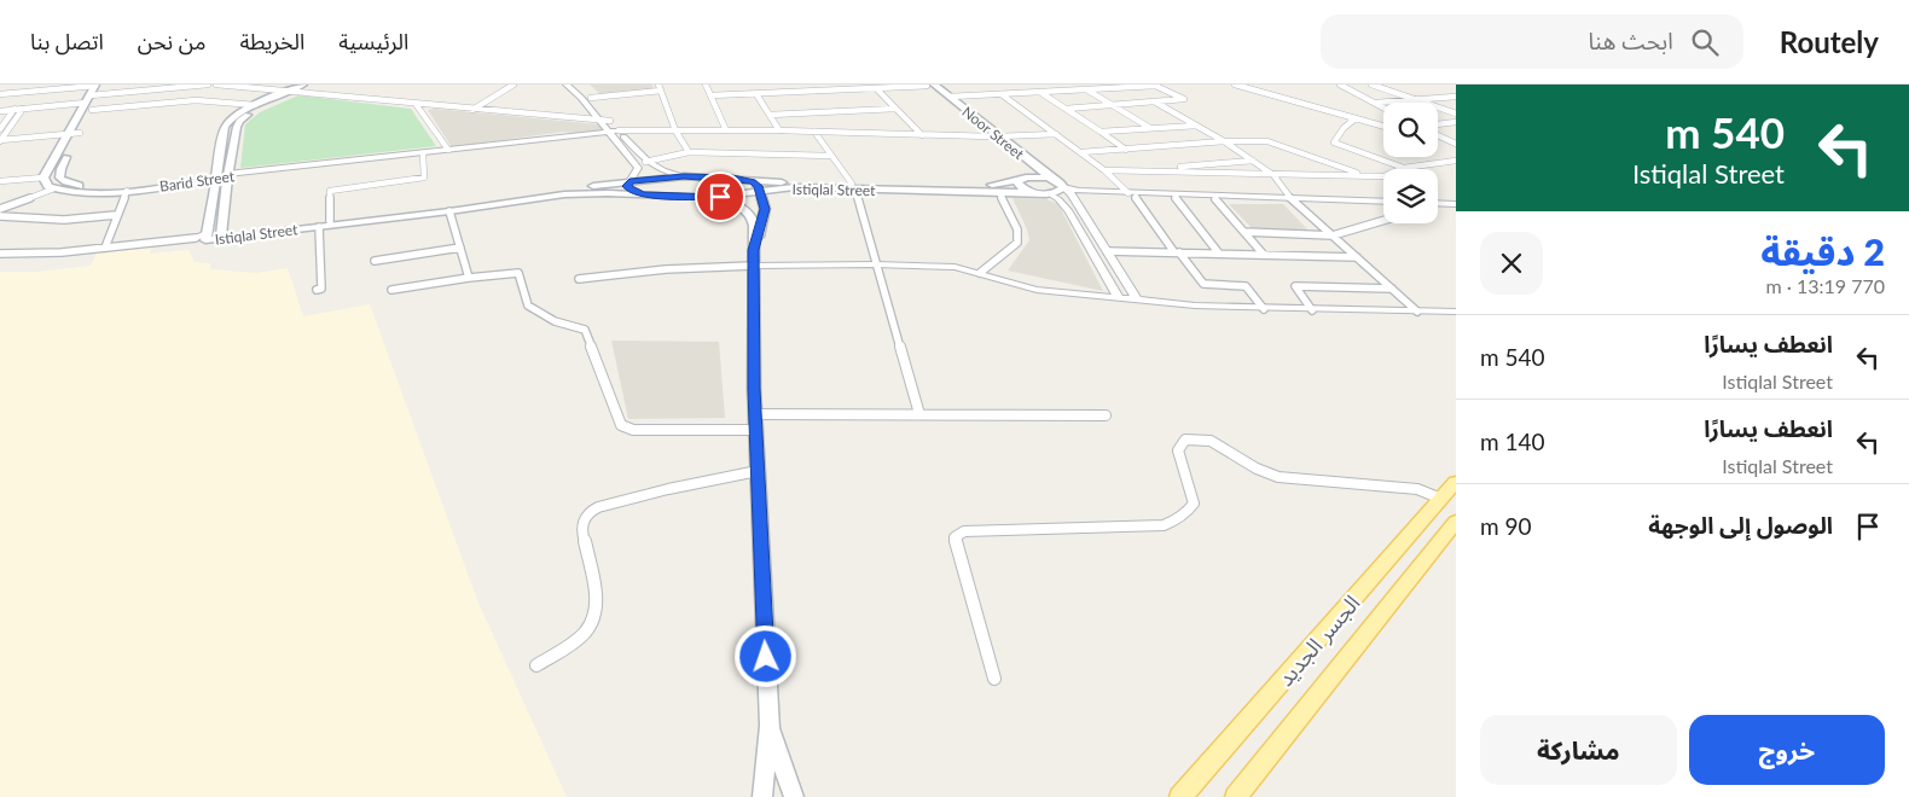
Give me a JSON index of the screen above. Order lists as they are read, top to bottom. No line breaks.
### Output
{"streets":{"main road":["Noor Street","Barid Street","Istiqlal Street","الجسر الجديد"]},"crossings":[["Noor Street","Istiqlal Street"]],"page":{"header":"Routely","search":"ابحث هنا","nav":["الرئيسية","الخريطة","من نحن","اتصل بنا"],"turn":["540 m","Istiqlal Street"],"heading":["2 دقيقة","770 m · 13:19"],"list":[{"name":"انعطف يسارًا","note":"Istiqlal Street","value":"540 m"},{"name":"انعطف يسارًا","note":"Istiqlal Street","value":"140 m"},{"name":"الوصول إلى الوجهة","value":"90 m"}],"buttons":["خروج","مشاركة"]}}
